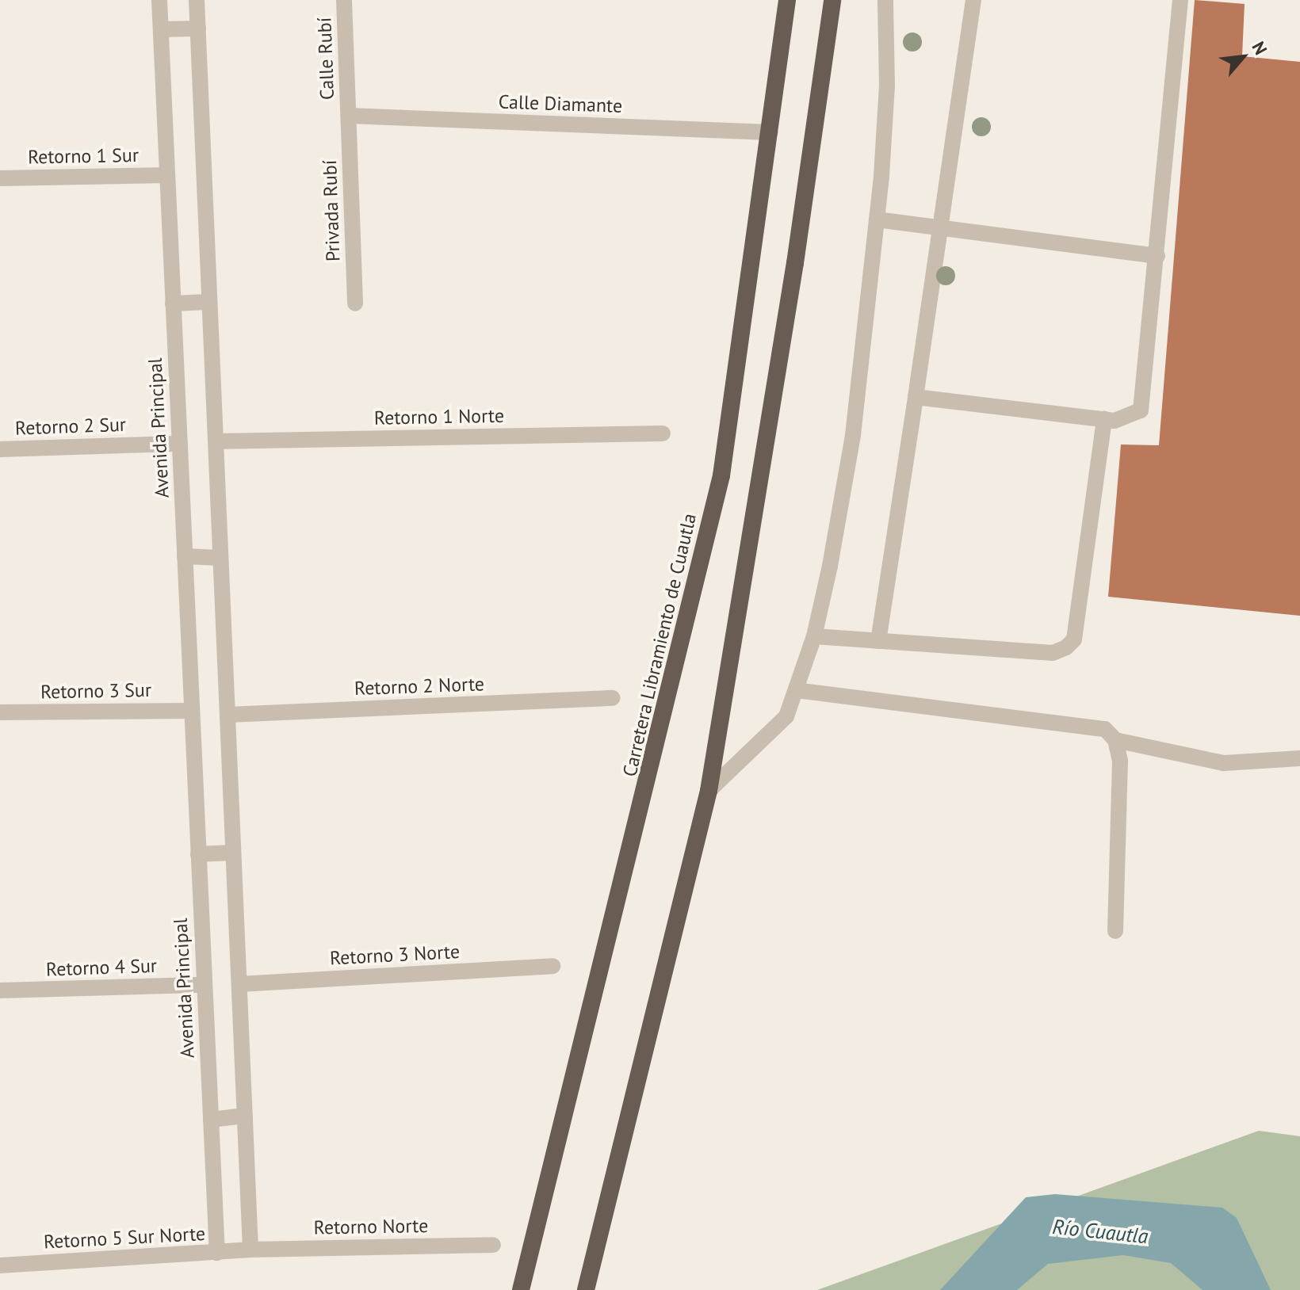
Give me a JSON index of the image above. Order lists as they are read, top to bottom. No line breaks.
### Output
{"streets":{"highway":["Carretera Libramiento de Cuautla"],"street":["Calle Rubí","Calle Diamante","Retorno 1 Sur","Privada Rubí","Retorno 1 Norte","Retorno 2 Sur","Avenida Principal","Retorno 2 Norte","Retorno 3 Sur","Retorno 3 Norte","Retorno 4 Sur","Retorno Norte","Retorno 5 Sur Norte"]},"crossings":[["Calle Rubí","Calle Diamante"],["Calle Rubí","Privada Rubí"],["Calle Diamante","Privada Rubí"],["Calle Diamante","Carretera Libramiento de Cuautla"],["Retorno 1 Sur","Avenida Principal"],["Retorno 2 Sur","Avenida Principal"],["Avenida Principal","Retorno 3 Sur"],["Avenida Principal","Retorno 4 Sur"],["Avenida Principal","Retorno 5 Sur Norte"],["Retorno Norte","Retorno 5 Sur Norte"]],"water":["Río Cuautla"],"north":"top right"}
